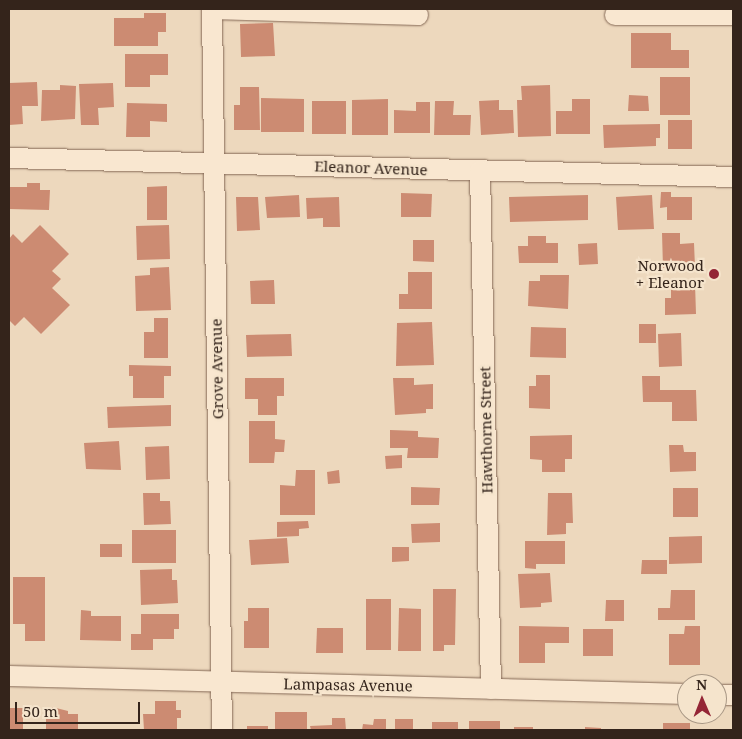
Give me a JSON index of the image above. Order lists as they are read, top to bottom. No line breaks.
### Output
{"streets":{"street":["Eleanor Avenue","Grove Avenue","Hawthorne Street","Lampasas Avenue"]},"crossings":[["Eleanor Avenue","Grove Avenue"],["Eleanor Avenue","Hawthorne Street"],["Grove Avenue","Lampasas Avenue"],["Hawthorne Street","Lampasas Avenue"]],"places":["Norwood + Eleanor"],"scale_bar":"50 m","north":"top"}
